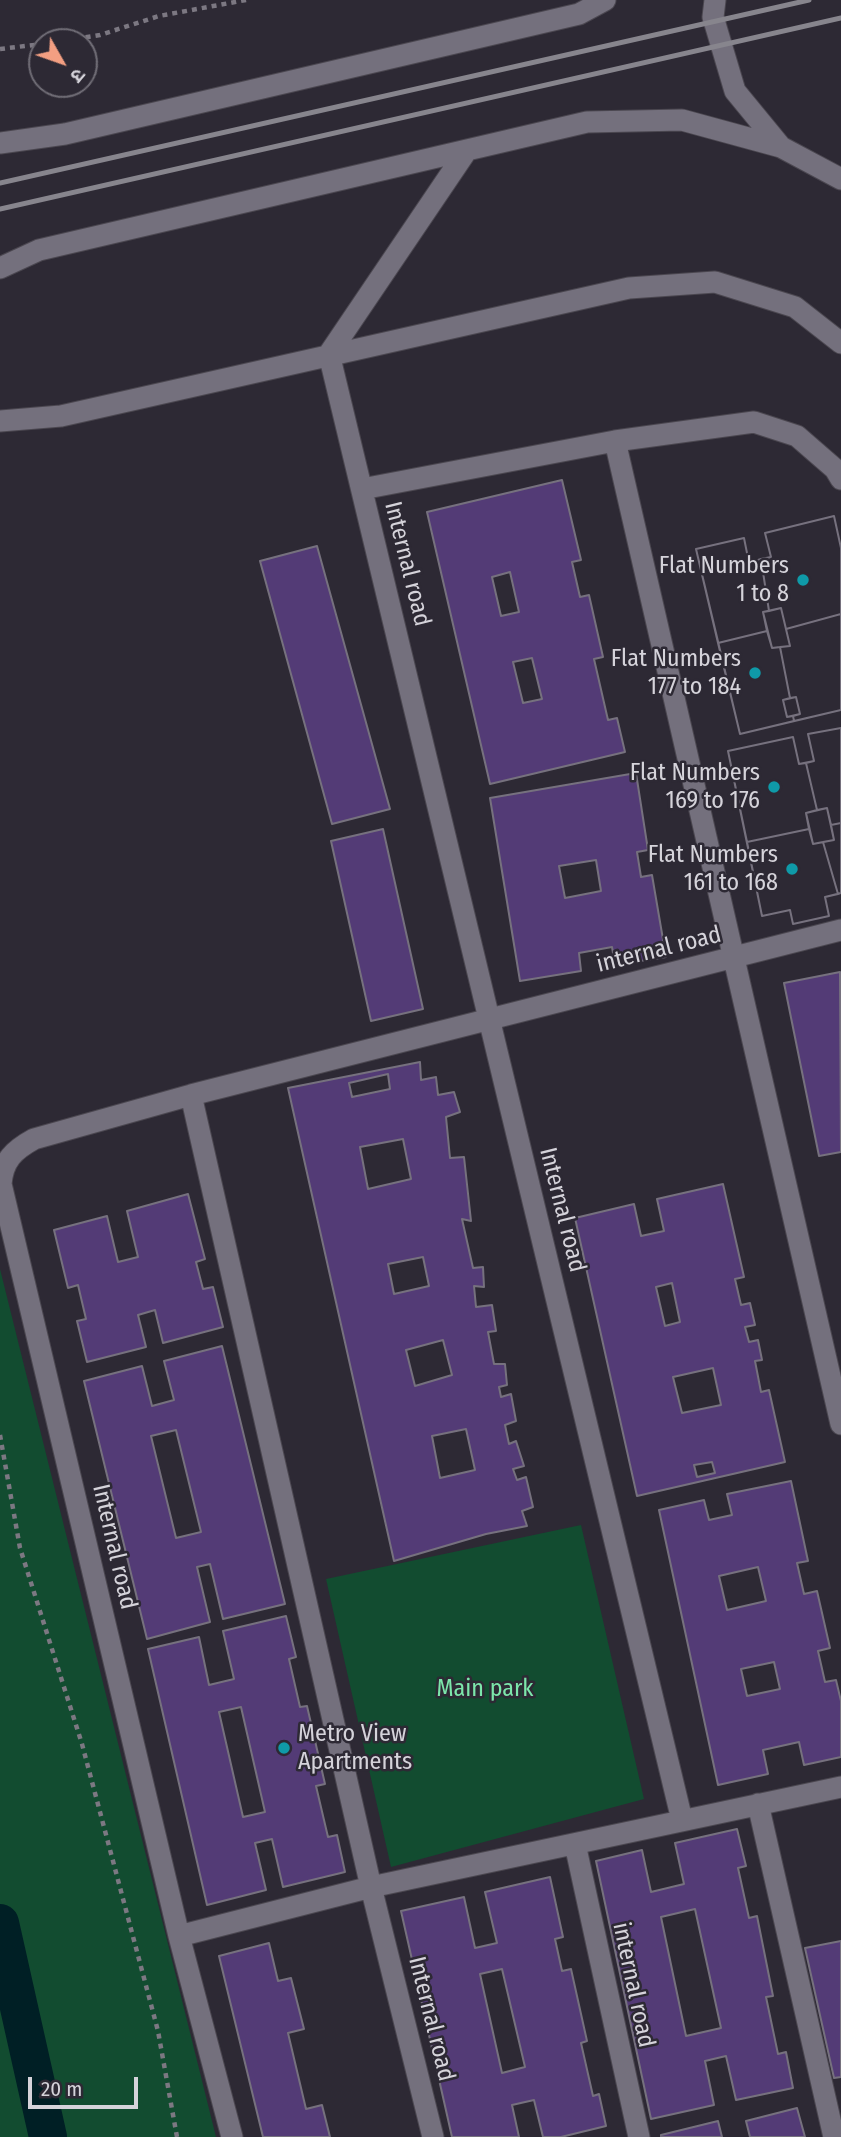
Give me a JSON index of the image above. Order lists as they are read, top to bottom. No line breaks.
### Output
{"streets":{"street":["Internal road","internal road"]},"crossings":[["Internal road","internal road"]],"parks":["Main park"],"places":["Flat Numbers 1 to 8","Flat Numbers 177 to 184","Flat Numbers 169 to 176","Flat Numbers 161 to 168","Metro View Apartments"],"scale_bar":"20 m","north":"bottom right"}
